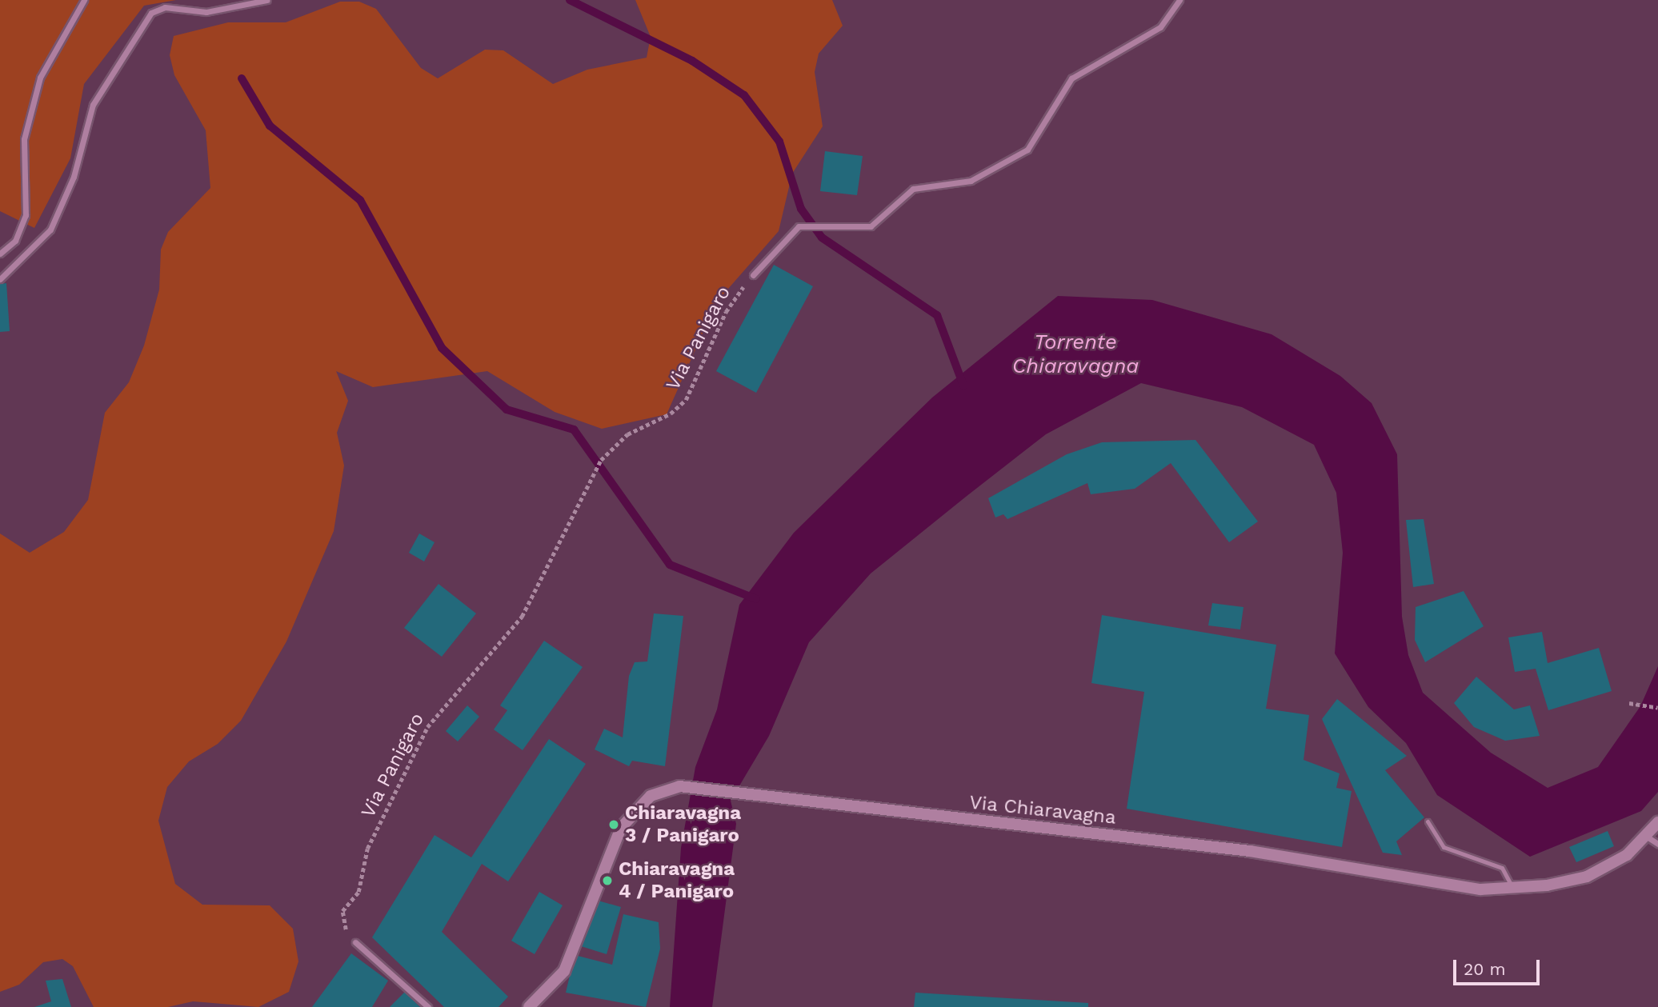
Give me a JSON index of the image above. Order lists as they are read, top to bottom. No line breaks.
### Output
{"streets":{"street":["Via Panigaro","Via Chiaravagna"]},"water":["Torrente Chiaravagna"],"places":["Chiaravagna 3 / Panigaro","Chiaravagna 4 / Panigaro"],"scale_bar":"20 m"}
